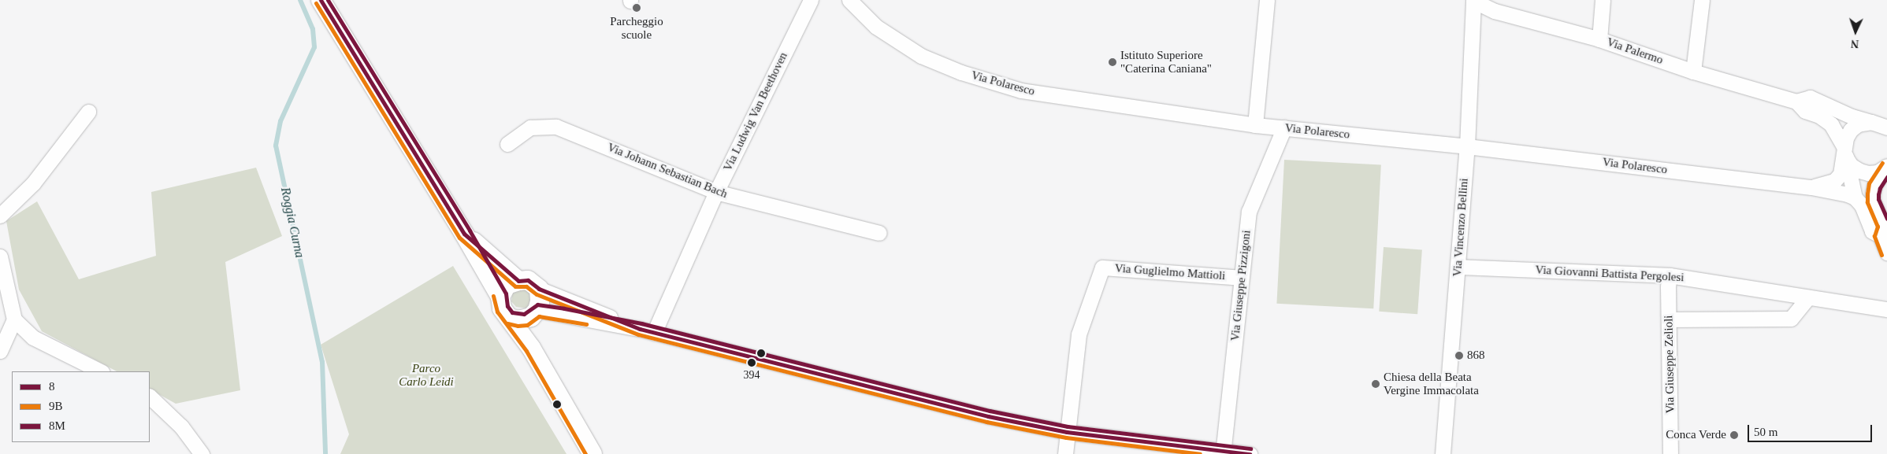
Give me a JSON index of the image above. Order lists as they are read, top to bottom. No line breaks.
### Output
{"streets":{"street":["Via Palermo","Via Polaresco","Via Ludwig Van Beethoven","Via Johann Sebastian Bach","Via Vincenzo Bellini","Via Guglielmo Mattioli","Via Giovanni Battista Pergolesi","Via Giuseppe Pizzigoni","Via Giuseppe Zelioli"]},"crossings":[["Via Palermo","Via Polaresco"],["Via Palermo","Via Vincenzo Bellini"],["Via Polaresco","Via Vincenzo Bellini"],["Via Polaresco","Via Giuseppe Pizzigoni"],["Via Ludwig Van Beethoven","Via Johann Sebastian Bach"],["Via Vincenzo Bellini","Via Giovanni Battista Pergolesi"],["Via Guglielmo Mattioli","Via Giuseppe Pizzigoni"],["Via Giovanni Battista Pergolesi","Via Giuseppe Zelioli"]],"water":["Roggia Curna"],"parks":["Parco Carlo Leidi"],"places":["Parcheggio scuole","Istituto Superiore \"Caterina Caniana\"","868","394","Chiesa della Beata Vergine Immacolata","Conca Verde"],"lines":["transit line 8","transit line 8M","transit line 9B"],"legend":["8","9B","8M"],"scale_bar":"50 m","north":"bottom"}
